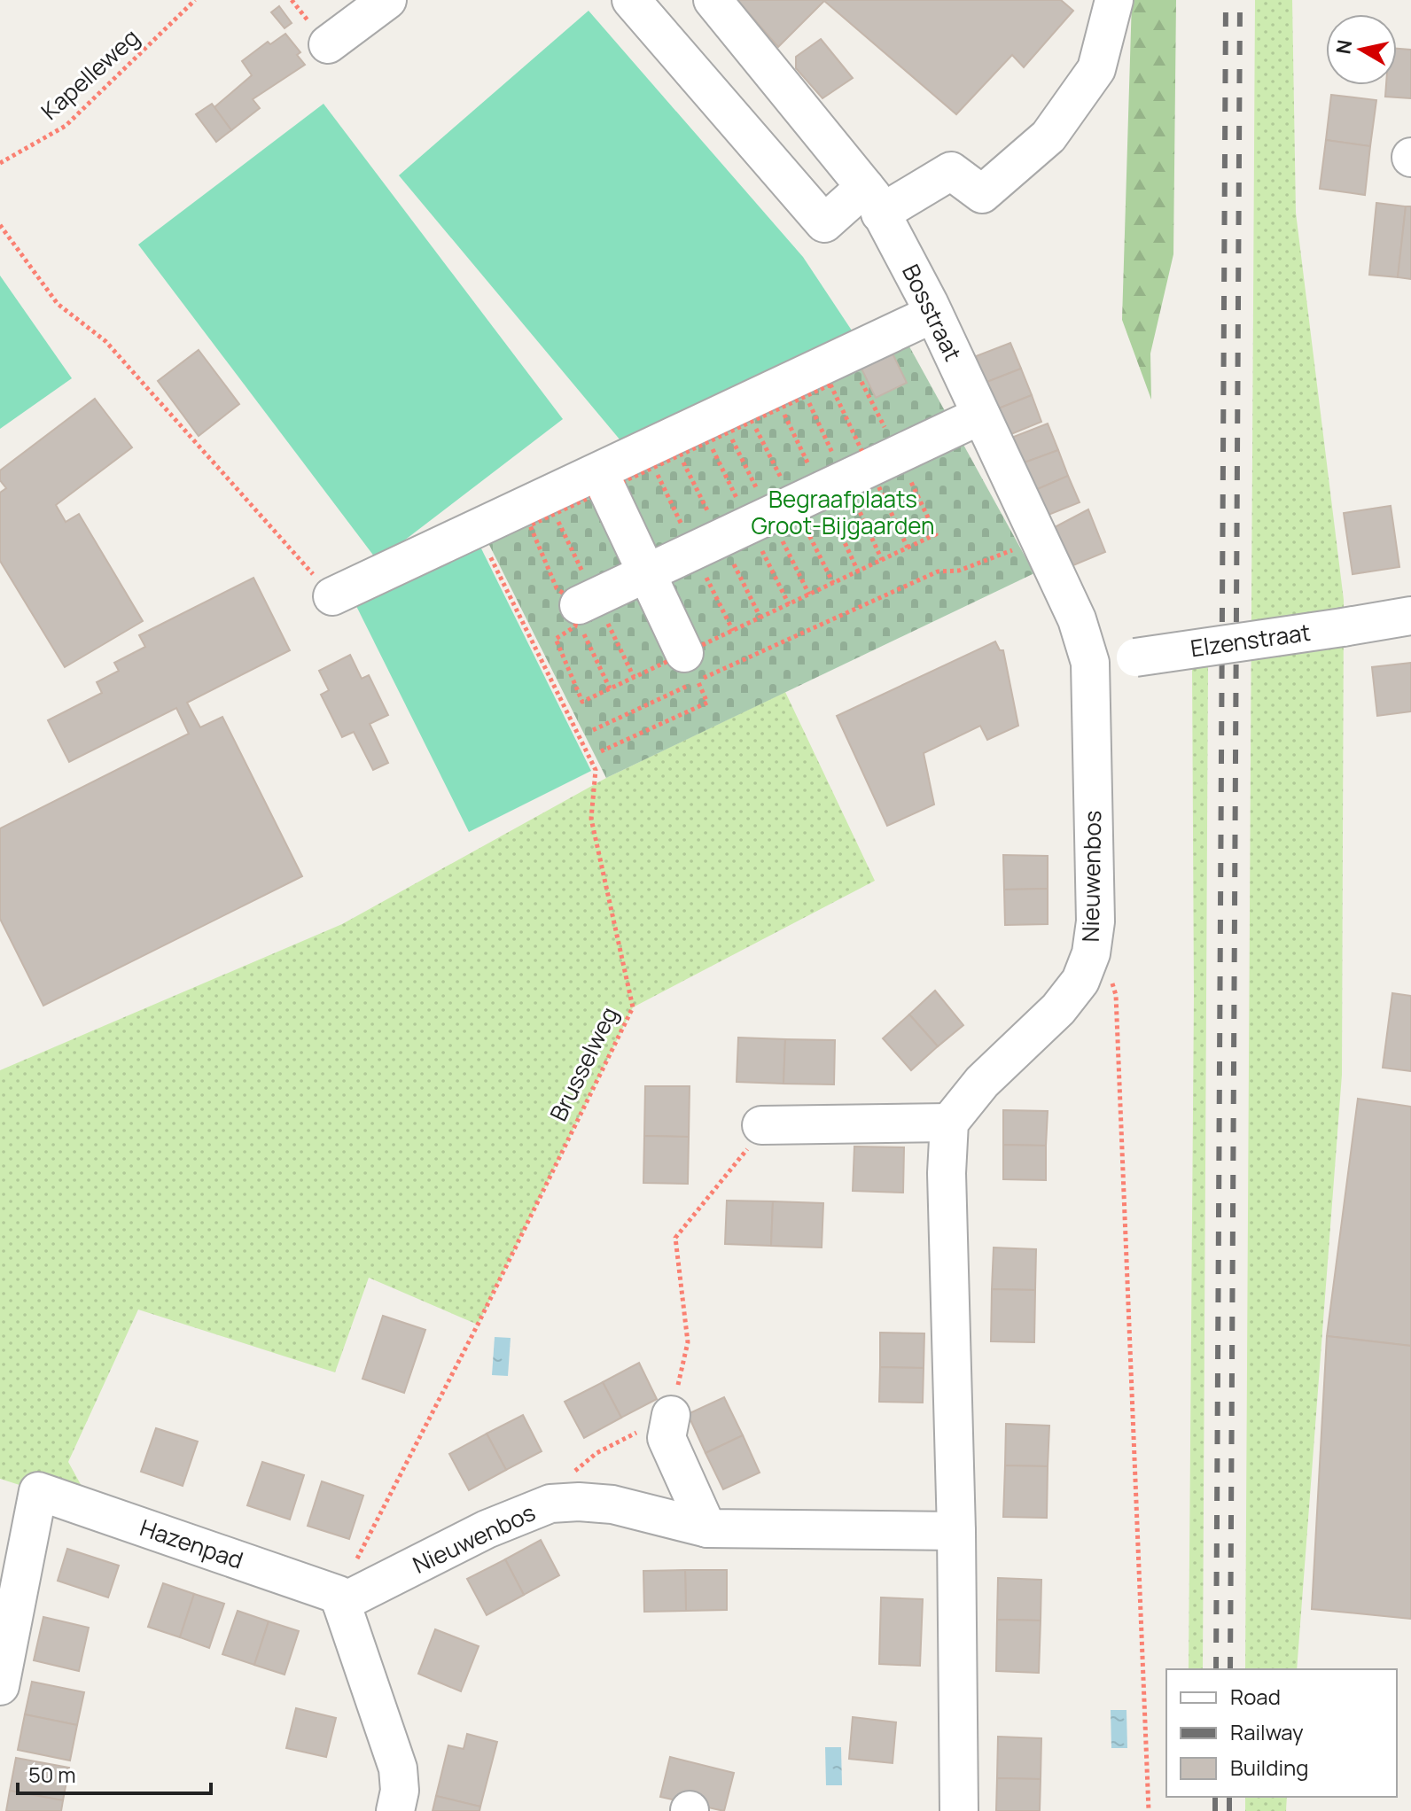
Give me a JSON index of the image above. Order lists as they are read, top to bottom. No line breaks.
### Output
{"streets":{"street":["Bosstraat","Elzenstraat","Nieuwenbos","Hazenpad"],"path":["Kapelleweg","Brusselweg"]},"crossings":[["Bosstraat","Elzenstraat"],["Bosstraat","Nieuwenbos"],["Elzenstraat","Nieuwenbos"],["Nieuwenbos","Brusselweg"],["Nieuwenbos","Hazenpad"],["Brusselweg","Hazenpad"]],"parks":["Begraafplaats Groot-Bijgaarden"],"legend":["Road","Railway","Building"],"scale_bar":"50 m","north":"left"}
